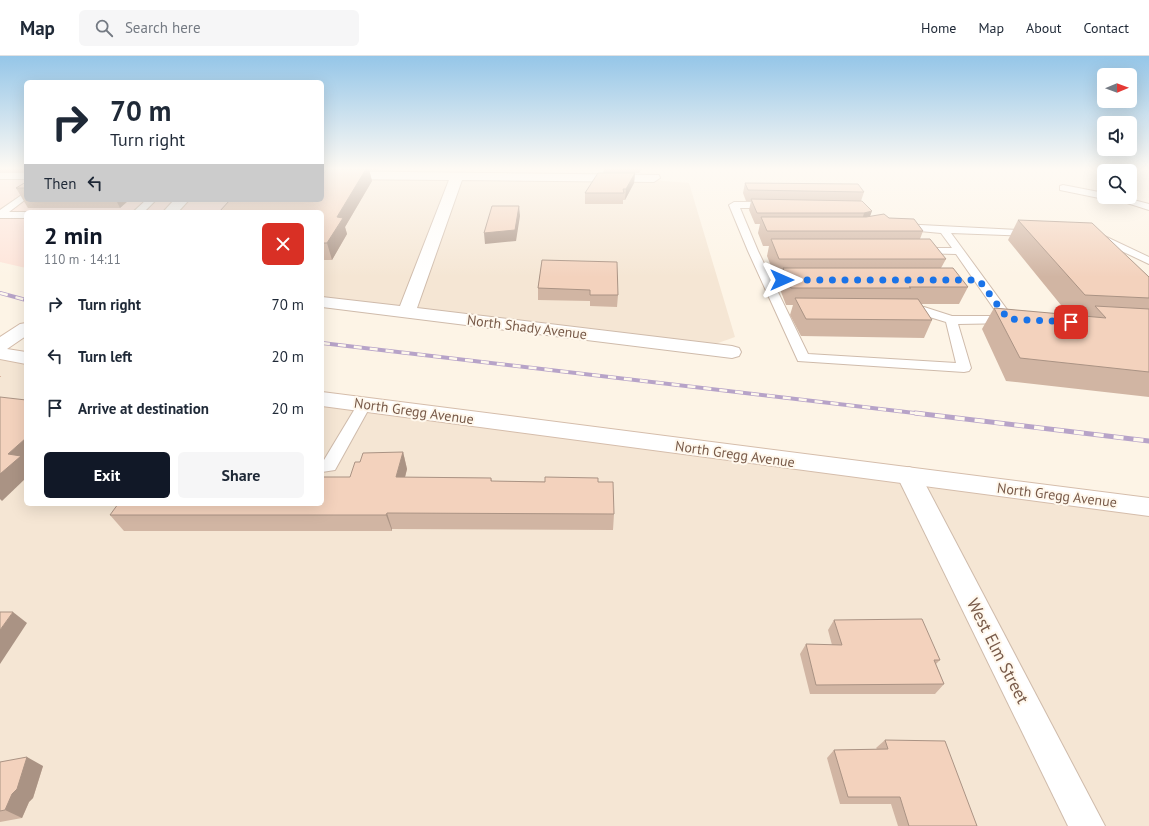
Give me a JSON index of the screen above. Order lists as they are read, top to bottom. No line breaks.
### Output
{"streets":{"street":["North Shady Avenue","North Gregg Avenue","West Elm Street"]},"crossings":[["North Gregg Avenue","West Elm Street"]],"north":"right","page":{"header":"Map","search":"Search here","nav":["Home","Map","About","Contact"],"turn":["70 m","Turn right"],"then":"Then","heading":["2 min","110 m · 14:11"],"list":[{"name":"Turn right","value":"70 m"},{"name":"Turn left","value":"20 m"},{"name":"Arrive at destination","value":"20 m"}],"buttons":["Exit","Share"]}}
